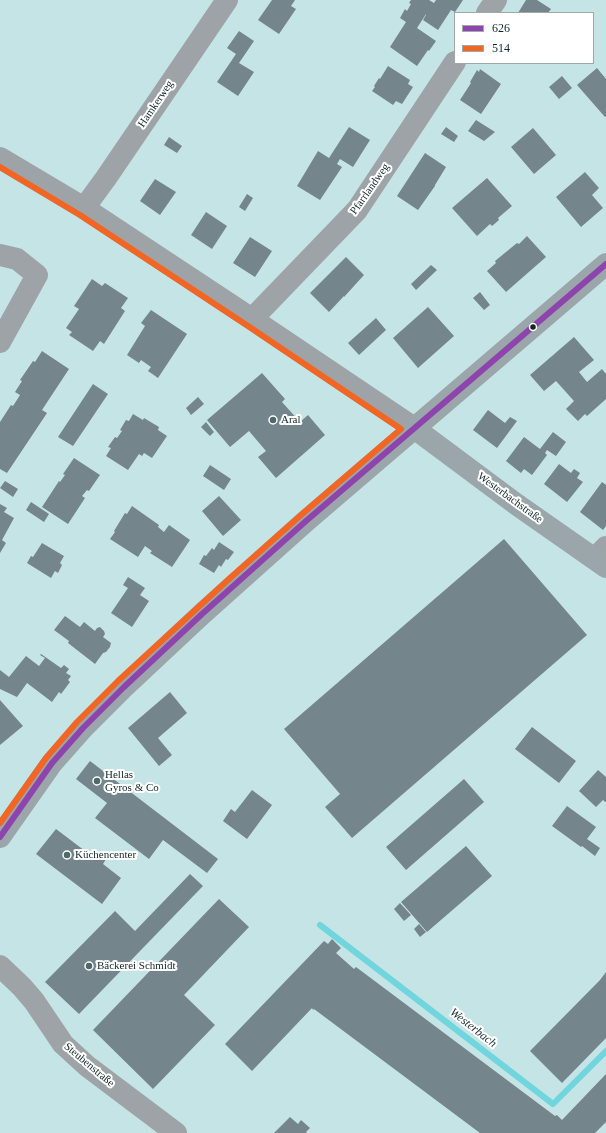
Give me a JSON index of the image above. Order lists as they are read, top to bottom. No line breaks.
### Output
{"streets":{"main road":["Westerbachstraße"],"street":["Hamkerweg","Pfarrlandweg","Steubenstraße"]},"water":["Westerbach"],"places":["Aral","Hellas Gyros & Co","Küchencenter","Bäckerei Schmidt"],"lines":["transit line 514","transit line 626"],"legend":["626","514"]}
